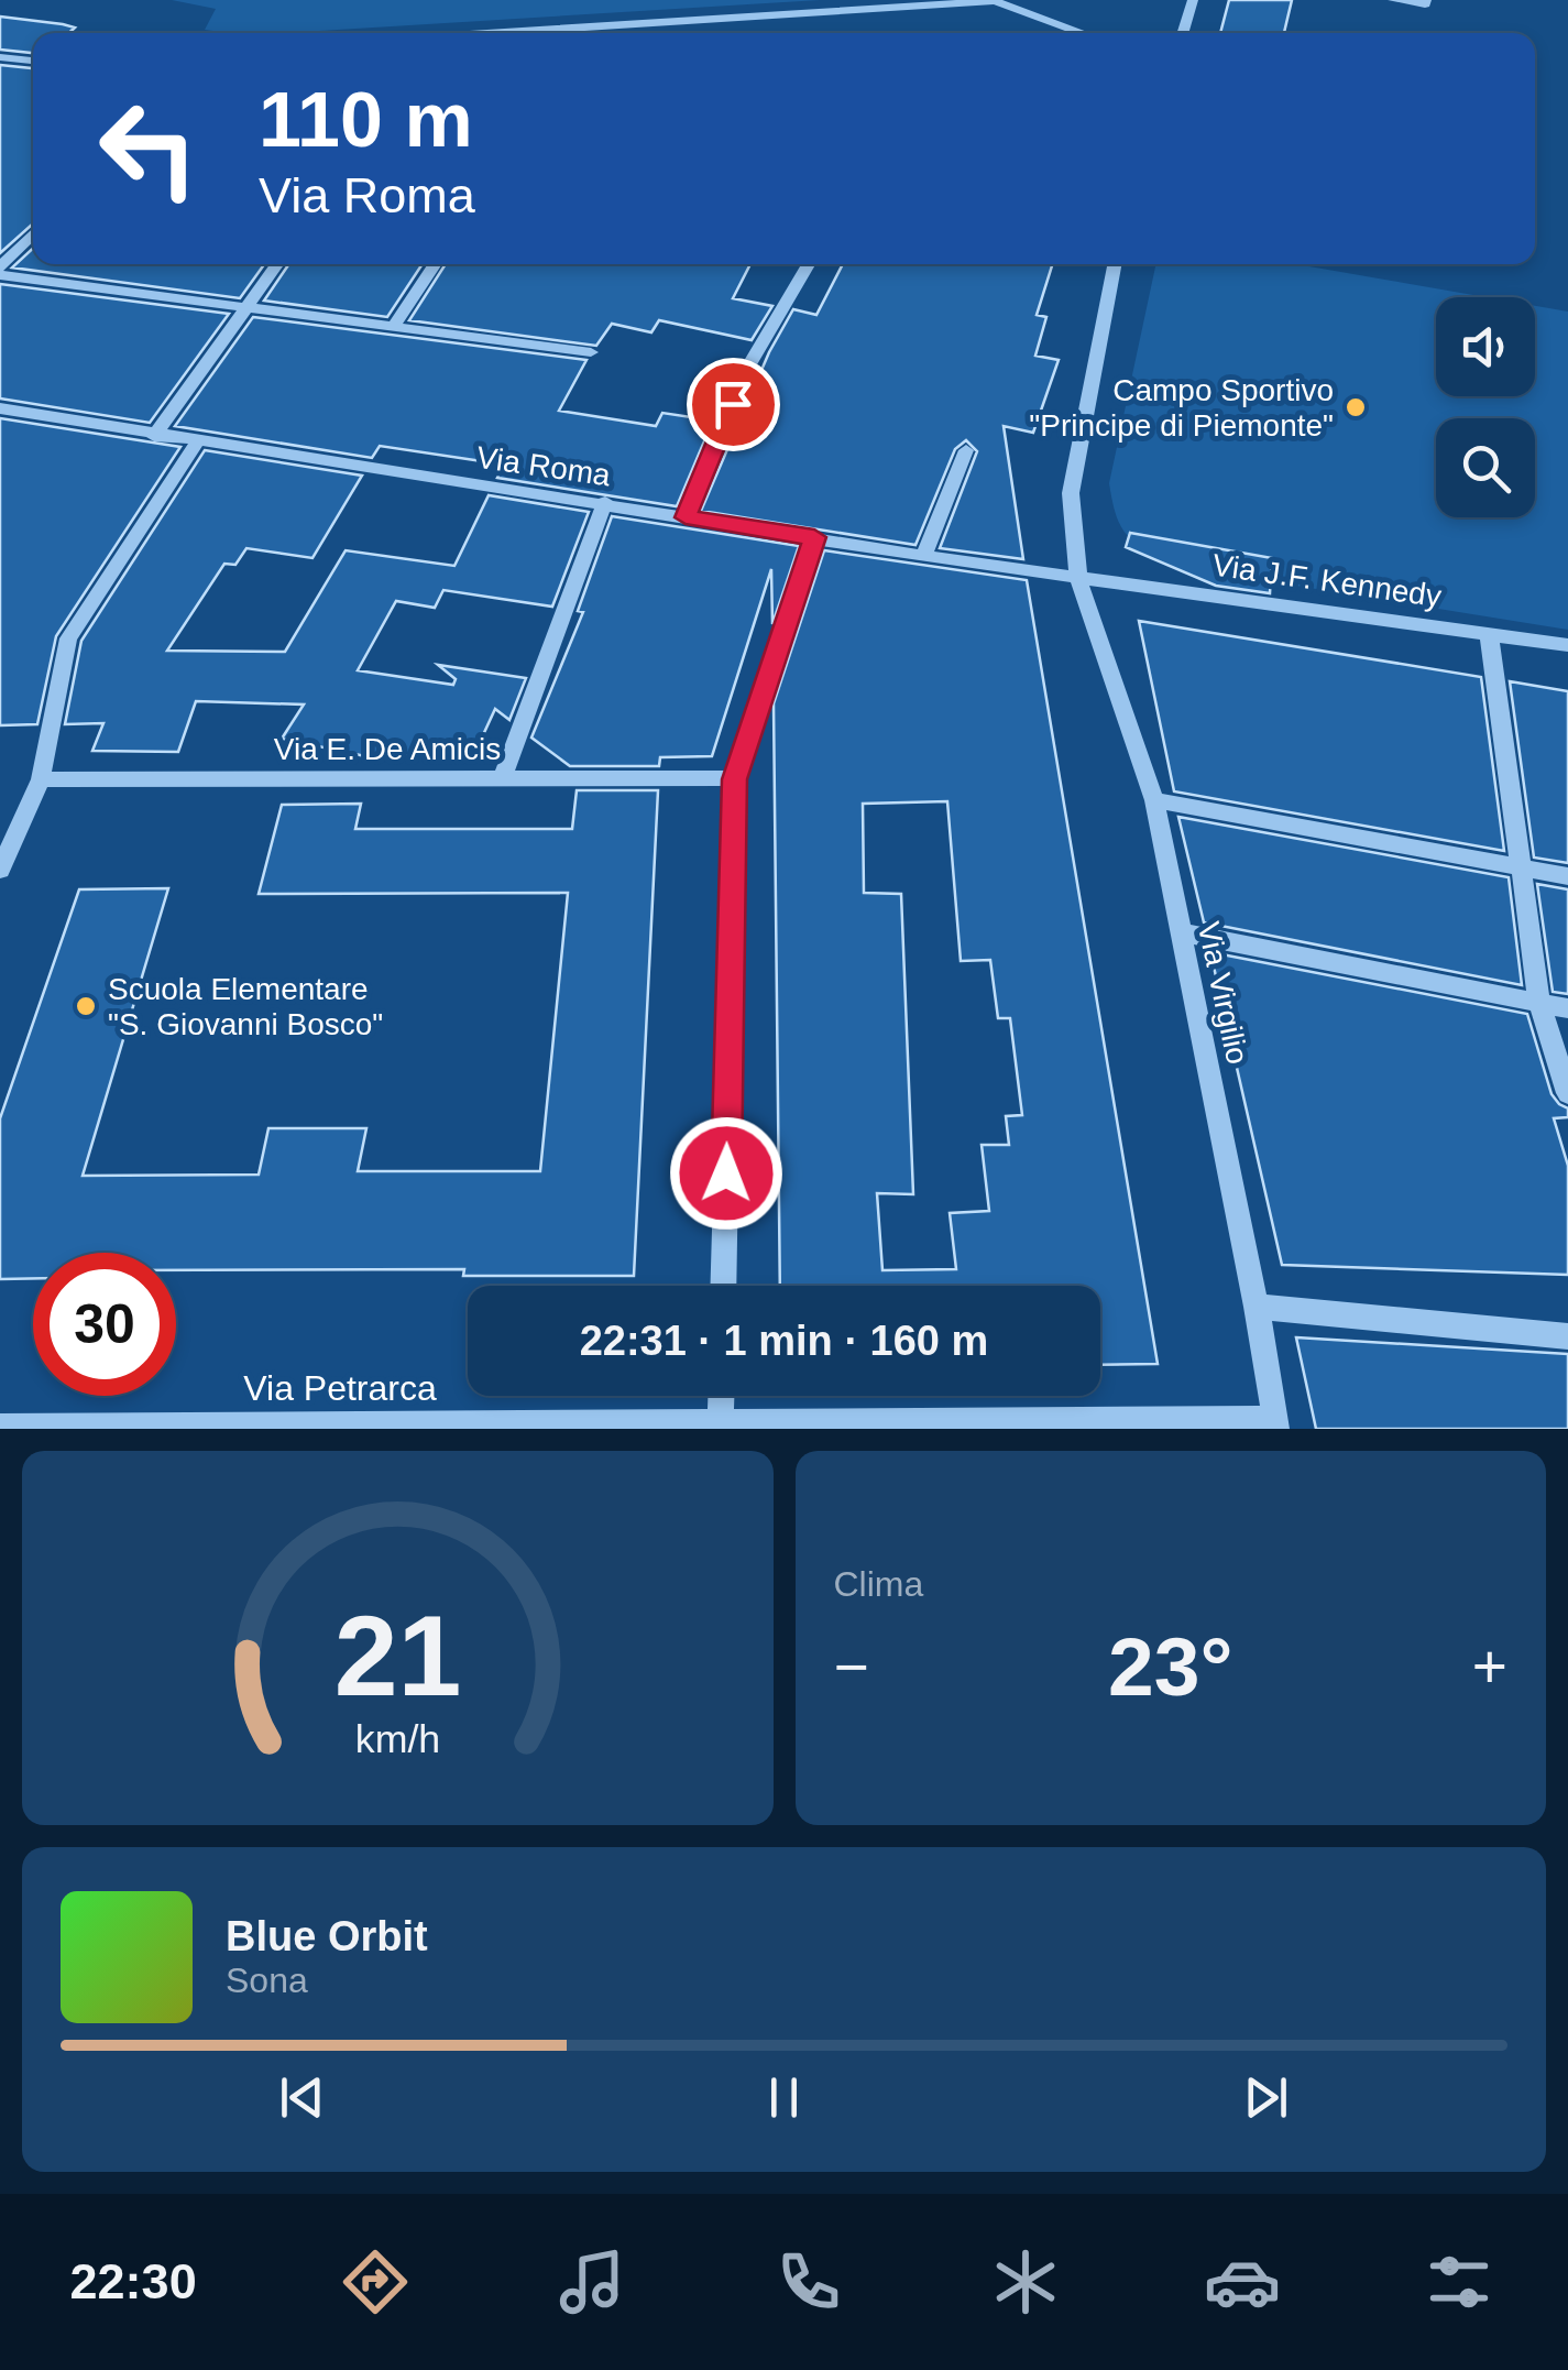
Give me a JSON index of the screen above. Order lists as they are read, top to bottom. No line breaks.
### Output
{"streets":{"street":["Via Roma","Via J.F. Kennedy","Via E. De Amicis","Via Virgilio","Via Petrarca"]},"crossings":[["Via Roma","Via J.F. Kennedy"],["Via Roma","Via Virgilio"],["Via J.F. Kennedy","Via Virgilio"],["Via Virgilio","Via Petrarca"]],"places":["Campo Sportivo \"Principe di Piemonte\"","Scuola Elementare \"S. Giovanni Bosco\""],"page":{"turn":["110 m","Via Roma"],"limit":"30","trip":"22:31 · 1 min · 160 m","tile":"Clima","heat":["−","23°","+"],"song":["Blue Orbit","Sona"],"tabs":"22:30","gauge":["21","km/h"]}}
